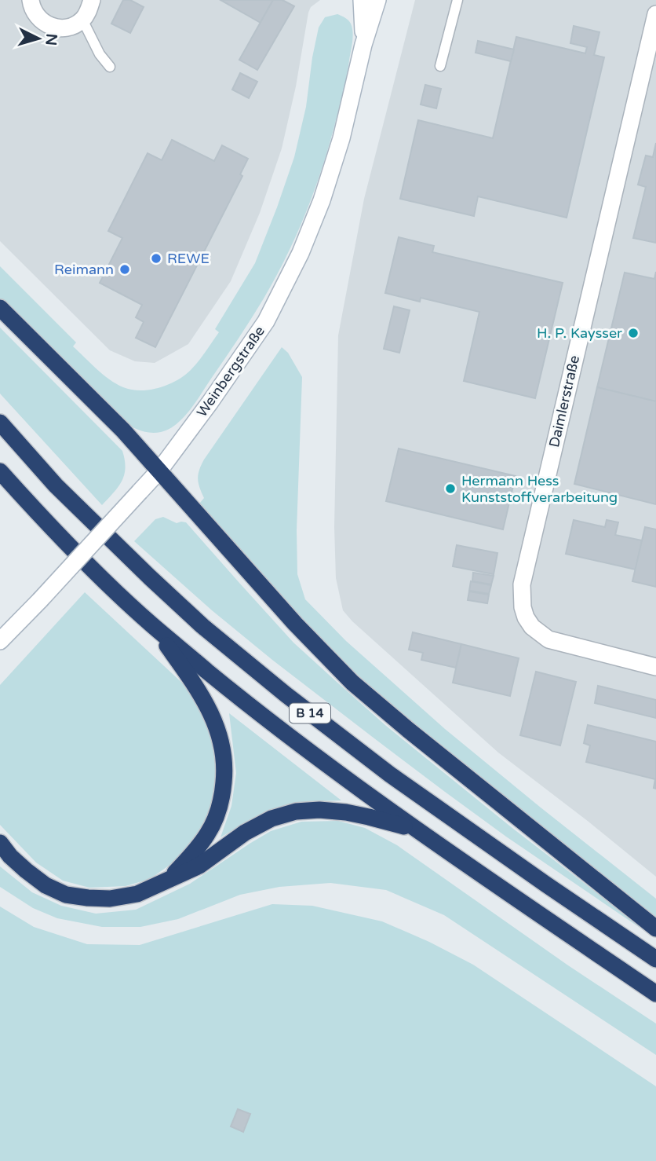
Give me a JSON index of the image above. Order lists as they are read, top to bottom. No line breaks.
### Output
{"streets":{"highway":["B 14"],"street":["Weinbergstraße","Daimlerstraße"]},"places":["REWE","Reimann","H. P. Kaysser","Hermann Hess Kunststoffverarbeitung"],"north":"right"}
